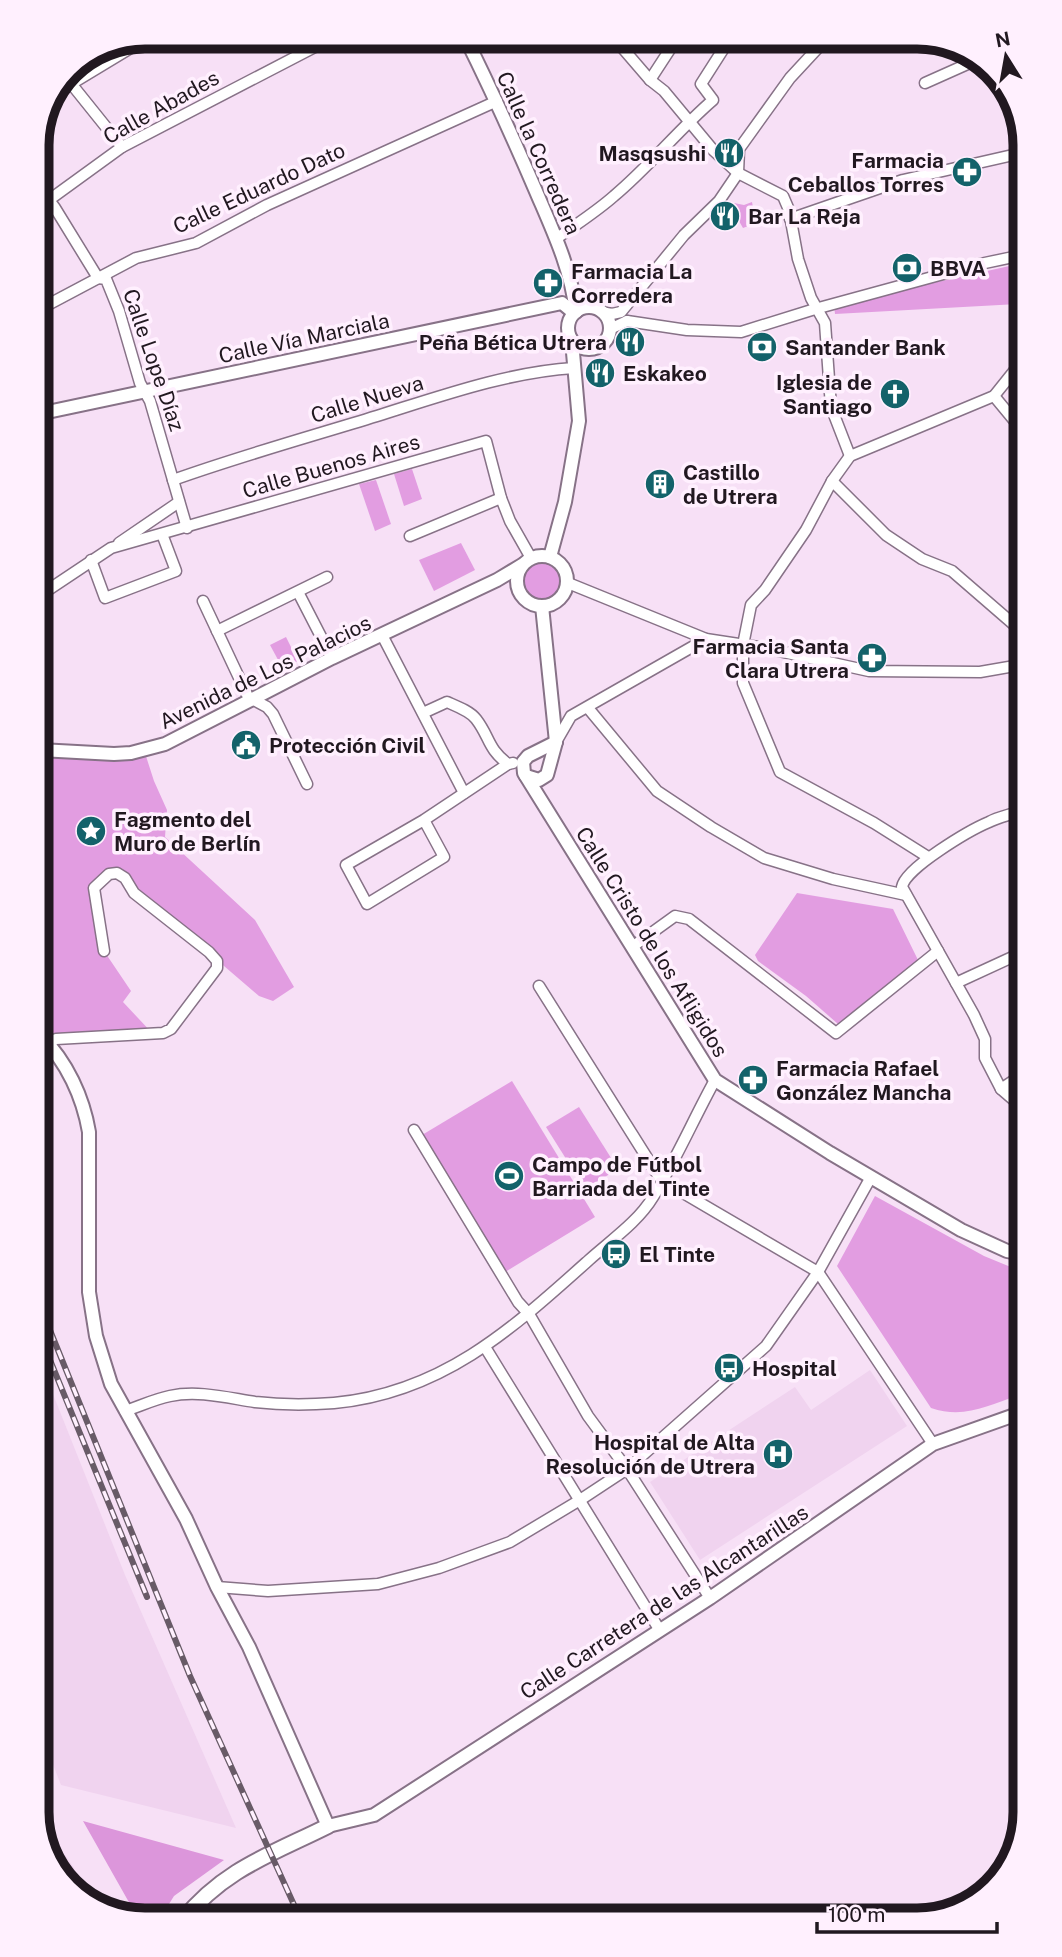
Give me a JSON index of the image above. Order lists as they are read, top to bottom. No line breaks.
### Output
{"streets":{"street":["Calle Abades","Calle la Corredera","Calle Eduardo Dato","Calle Vía Marciala","Calle Lope Díaz","Calle Nueva","Calle Buenos Aires","Avenida de Los Palacios","Calle Cristo de los Afligidos","Calle Carretera de las Alcantarillas"]},"crossings":[["Calle Abades","Calle Lope Díaz"],["Calle la Corredera","Calle Eduardo Dato"],["Calle la Corredera","Calle Vía Marciala"],["Calle Eduardo Dato","Calle Lope Díaz"],["Calle Vía Marciala","Calle Lope Díaz"],["Calle Lope Díaz","Calle Nueva"],["Calle Lope Díaz","Calle Buenos Aires"]],"places":{"restaurant":["Masqsushi","Bar La Reja","Peña Bética Utrera","Eskakeo"],"pharmacy":["Farmacia Ceballos Torres","Farmacia La Corredera","Farmacia Santa Clara Utrera","Farmacia Rafael González Mancha"],"bank":["BBVA","Santander Bank"],"church":["Iglesia de Santiago"],"building":["Castillo de Utrera"],"public building":["Protección Civil"],"place":["Fagmento del Muro de Berlín"],"sports":["Campo de Fútbol Barriada del Tinte"],"bus stop":["El Tinte","Hospital"],"hospital":["Hospital de Alta Resolución de Utrera"]},"scale_bar":"100 m","north":"top"}
